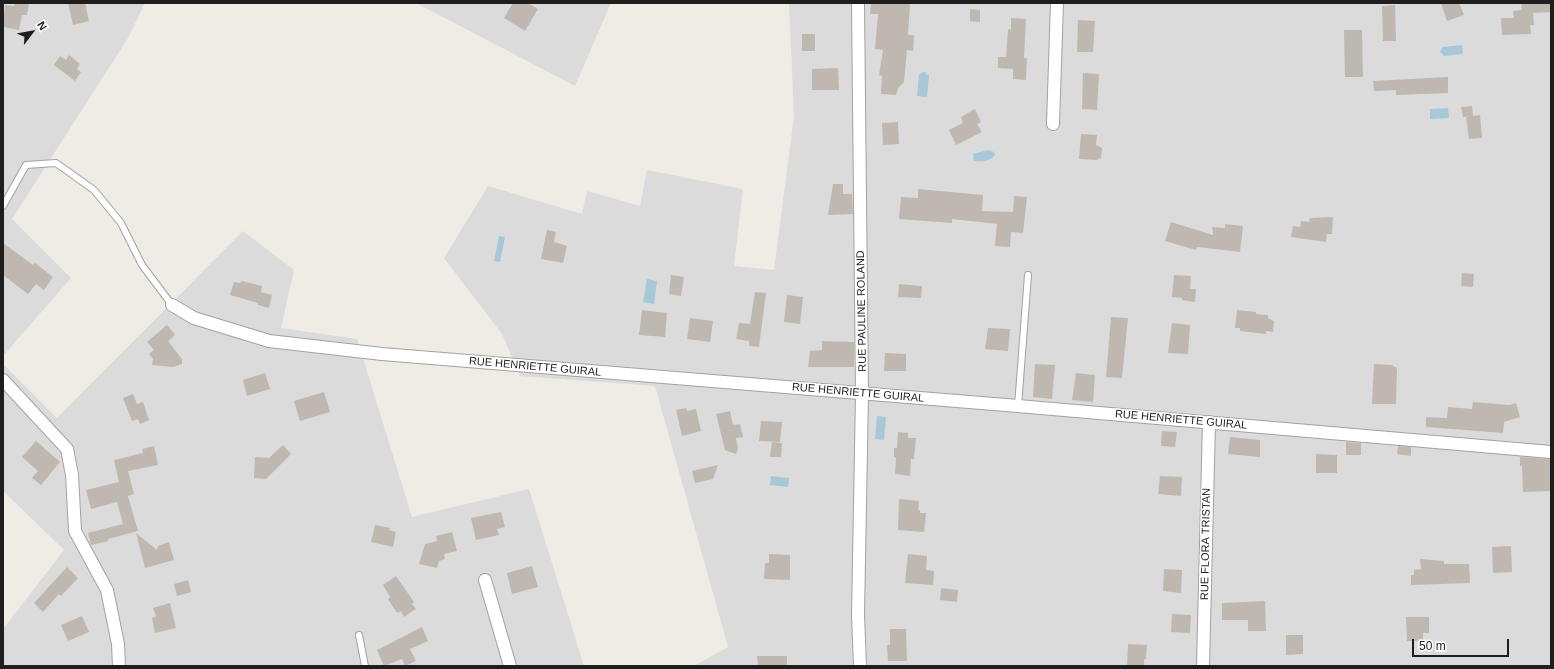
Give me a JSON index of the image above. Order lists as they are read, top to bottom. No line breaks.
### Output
{"streets":{"street":["RUE PAULINE ROLAND","RUE HENRIETTE GUIRAL","RUE FLORA TRISTAN"]},"crossings":[["RUE PAULINE ROLAND","RUE HENRIETTE GUIRAL"],["RUE HENRIETTE GUIRAL","RUE FLORA TRISTAN"]],"scale_bar":"50 m","north":"top right"}
